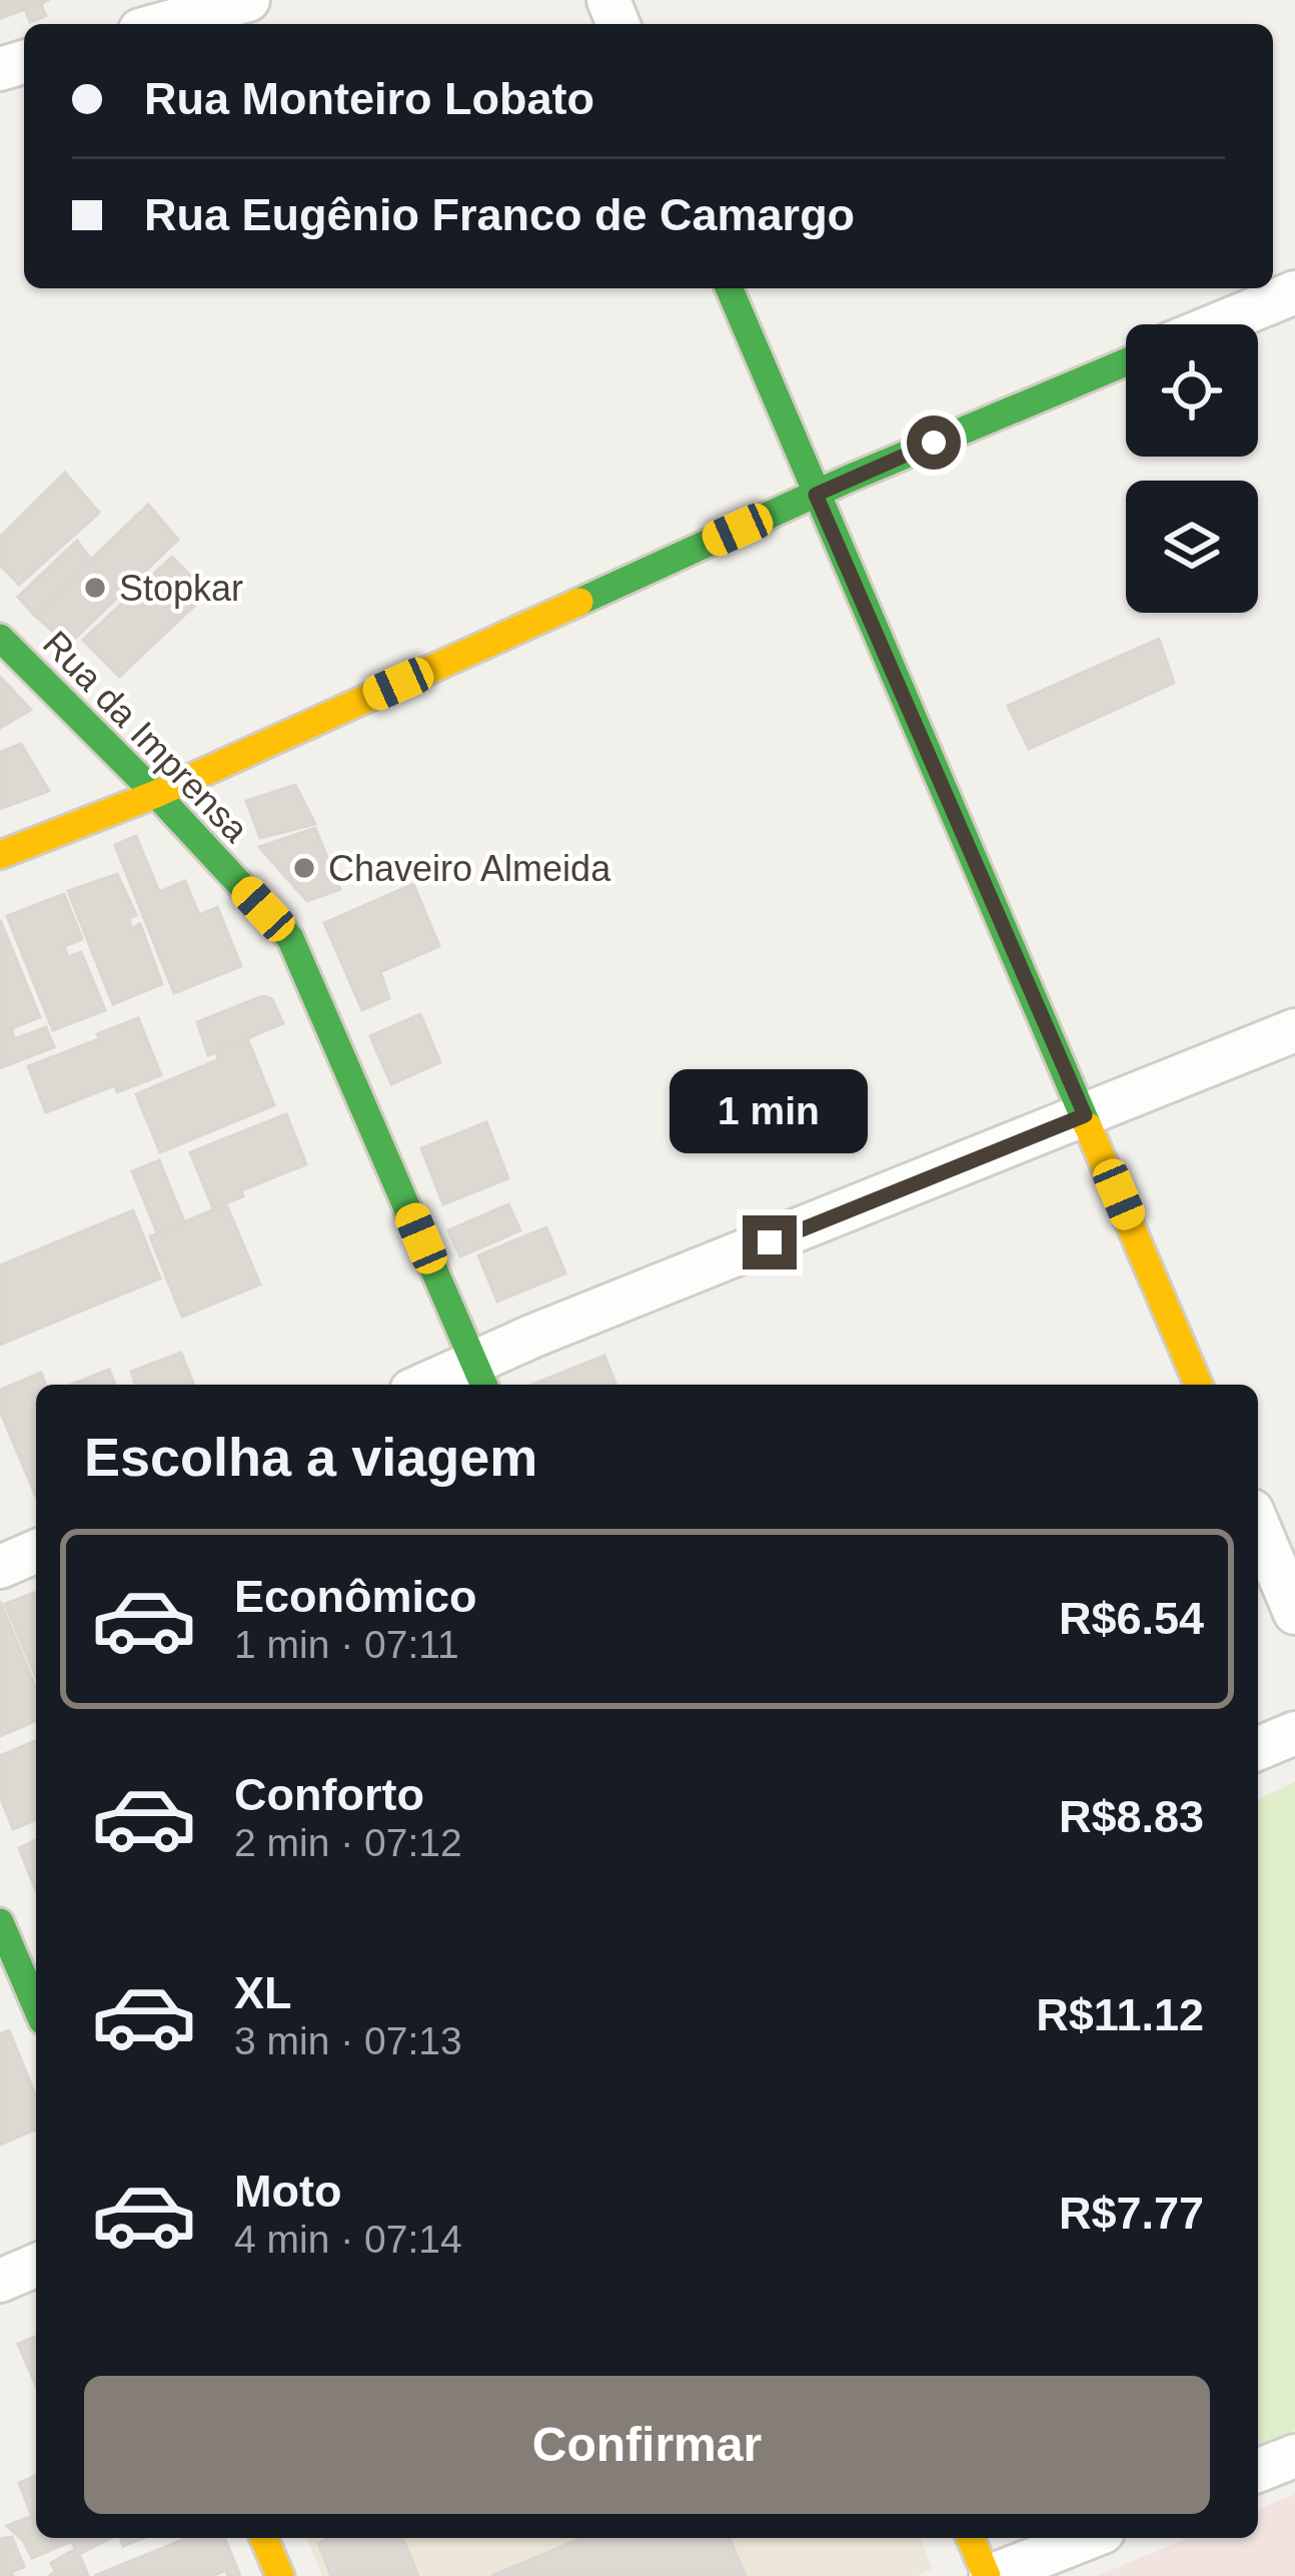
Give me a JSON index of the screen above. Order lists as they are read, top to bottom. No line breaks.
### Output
{"streets":{"street":["Rua da Imprensa"]},"places":["Stopkar","Chaveiro Almeida"],"page":{"banner":["Rua Monteiro Lobato","Rua Eugênio Franco de Camargo"],"bubble":"1 min","heading":"Escolha a viagem","list":[{"name":"Econômico","note":"1 min · 07:11","value":"R$6.54"},{"name":"Conforto","note":"2 min · 07:12","value":"R$8.83"},{"name":"XL","note":"3 min · 07:13","value":"R$11.12"},{"name":"Moto","note":"4 min · 07:14","value":"R$7.77"}],"buttons":"Confirmar"}}
